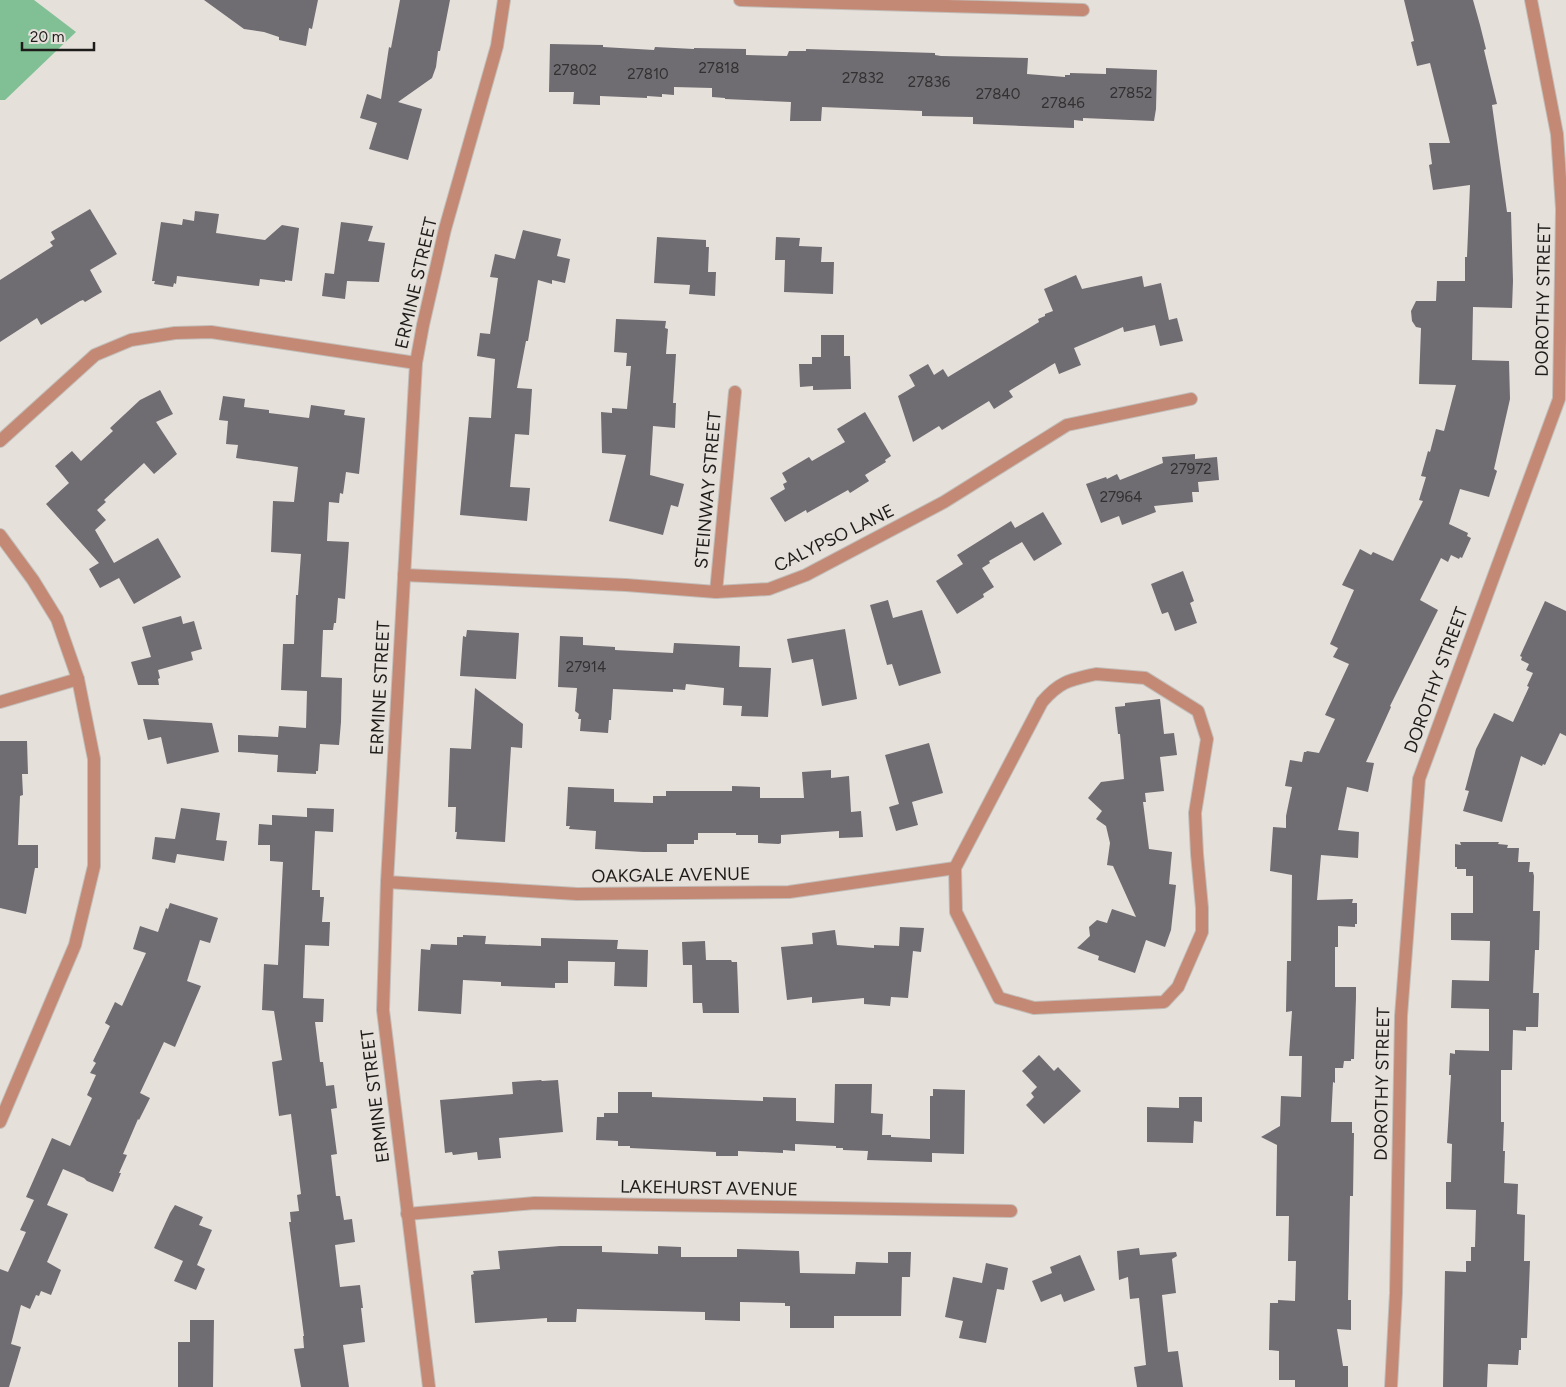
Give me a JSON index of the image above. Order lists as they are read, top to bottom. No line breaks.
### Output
{"streets":{"street":["ERMINE STREET","DOROTHY STREET","STEINWAY STREET","CALYPSO LANE","OAKGALE AVENUE","LAKEHURST AVENUE"]},"crossings":[["ERMINE STREET","CALYPSO LANE"],["ERMINE STREET","OAKGALE AVENUE"],["ERMINE STREET","LAKEHURST AVENUE"],["STEINWAY STREET","CALYPSO LANE"]],"house_numbers":["27818","27802","27810","27832","27836","27852","27840","27846","27972","27964","27914"],"scale_bar":"20 m"}
